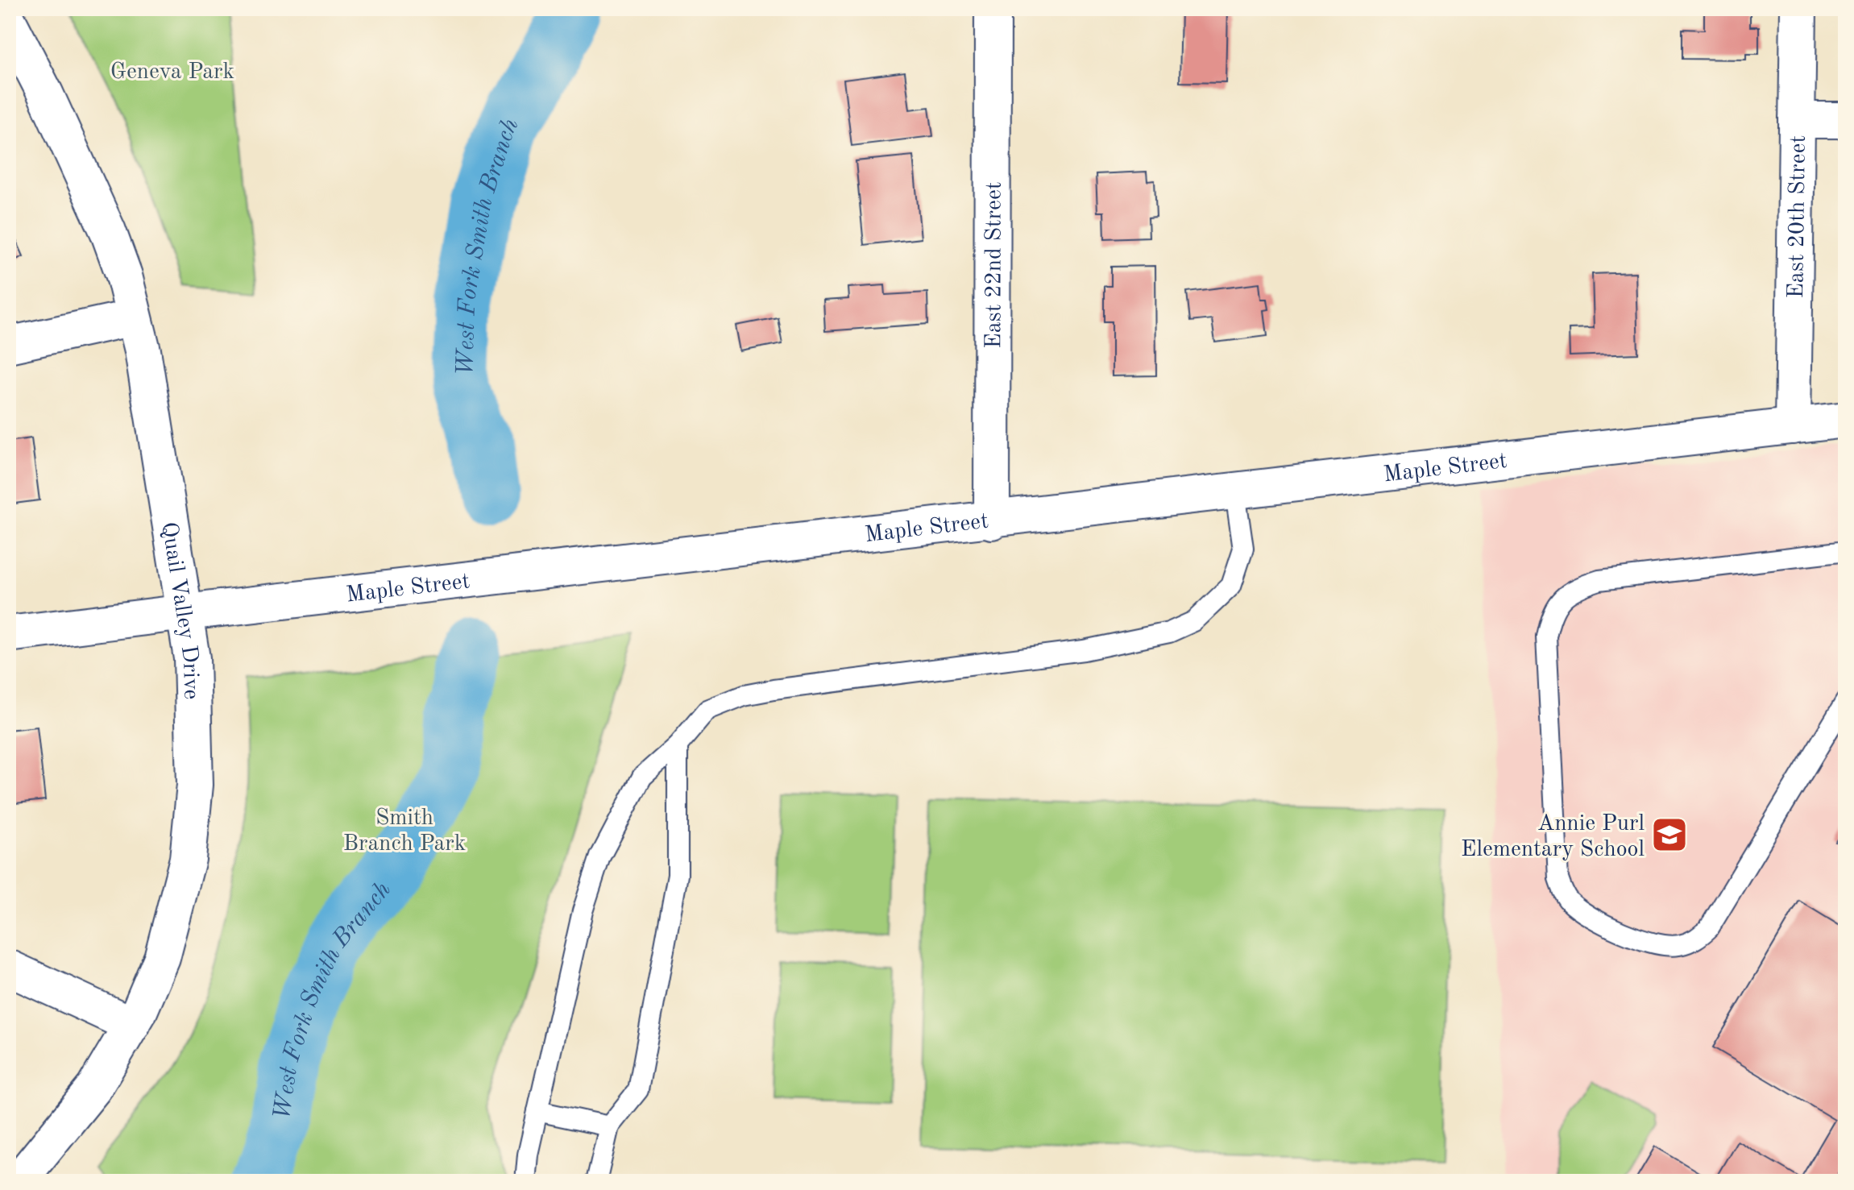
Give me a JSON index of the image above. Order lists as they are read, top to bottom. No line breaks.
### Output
{"streets":{"street":["East 20th Street","East 22nd Street","Maple Street","Quail Valley Drive"]},"crossings":[["East 20th Street","Maple Street"],["East 22nd Street","Maple Street"],["Maple Street","Quail Valley Drive"]],"water":["West Fork Smith Branch"],"parks":["Geneva Park","Smith Branch Park"],"places":{"school or university":["Annie Purl Elementary School"]}}
